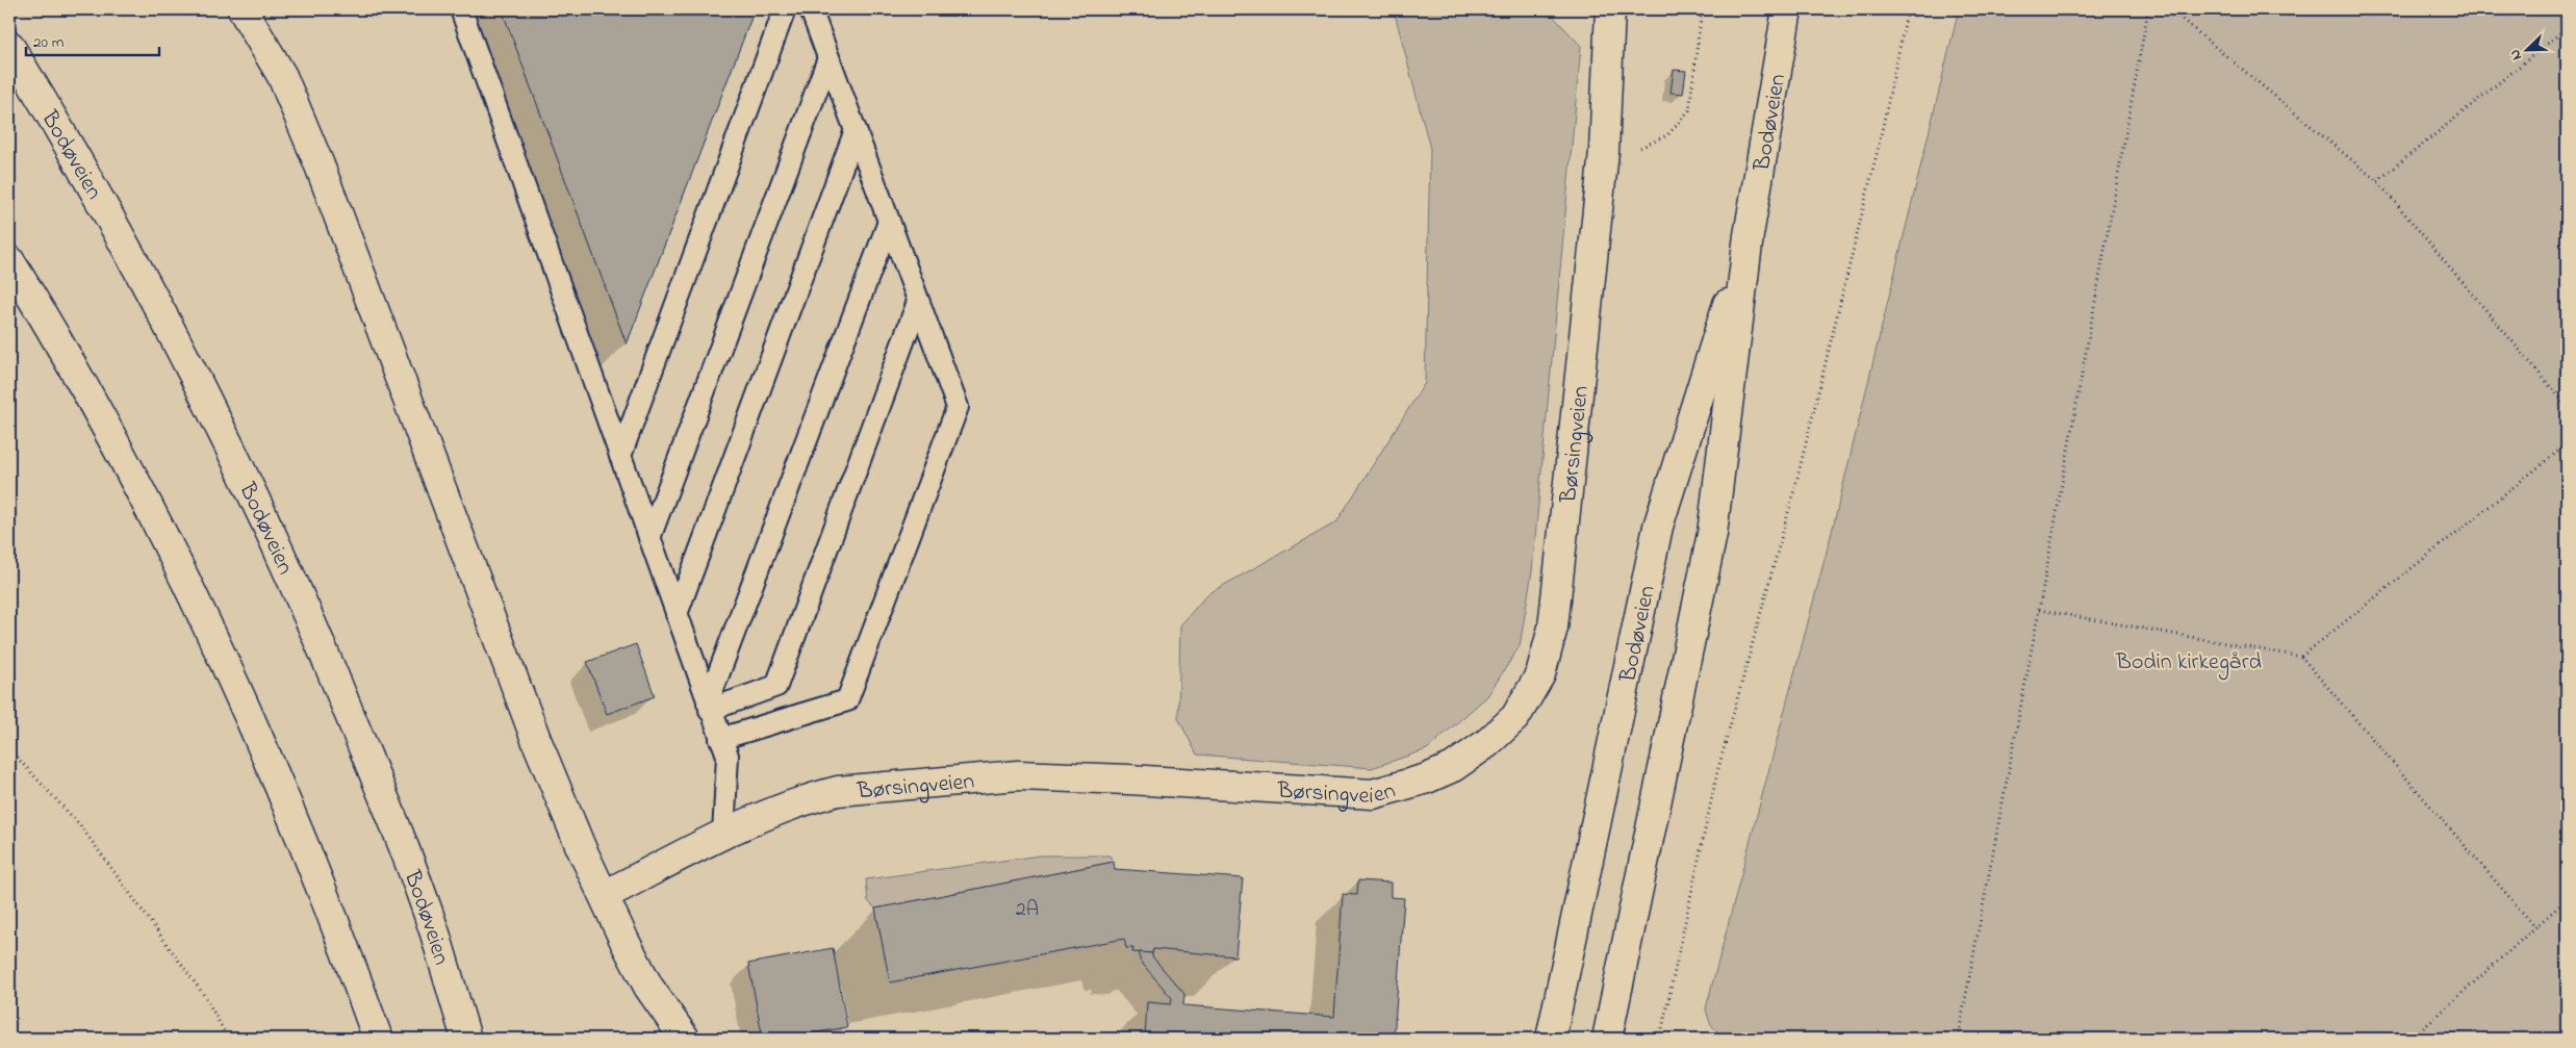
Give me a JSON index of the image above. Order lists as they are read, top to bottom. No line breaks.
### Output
{"streets":{"main road":["Bodøveien","Børsingveien"]},"parks":["Bodin kirkegård"],"house_numbers":["2A"],"scale_bar":"20 m","north":"bottom left"}
